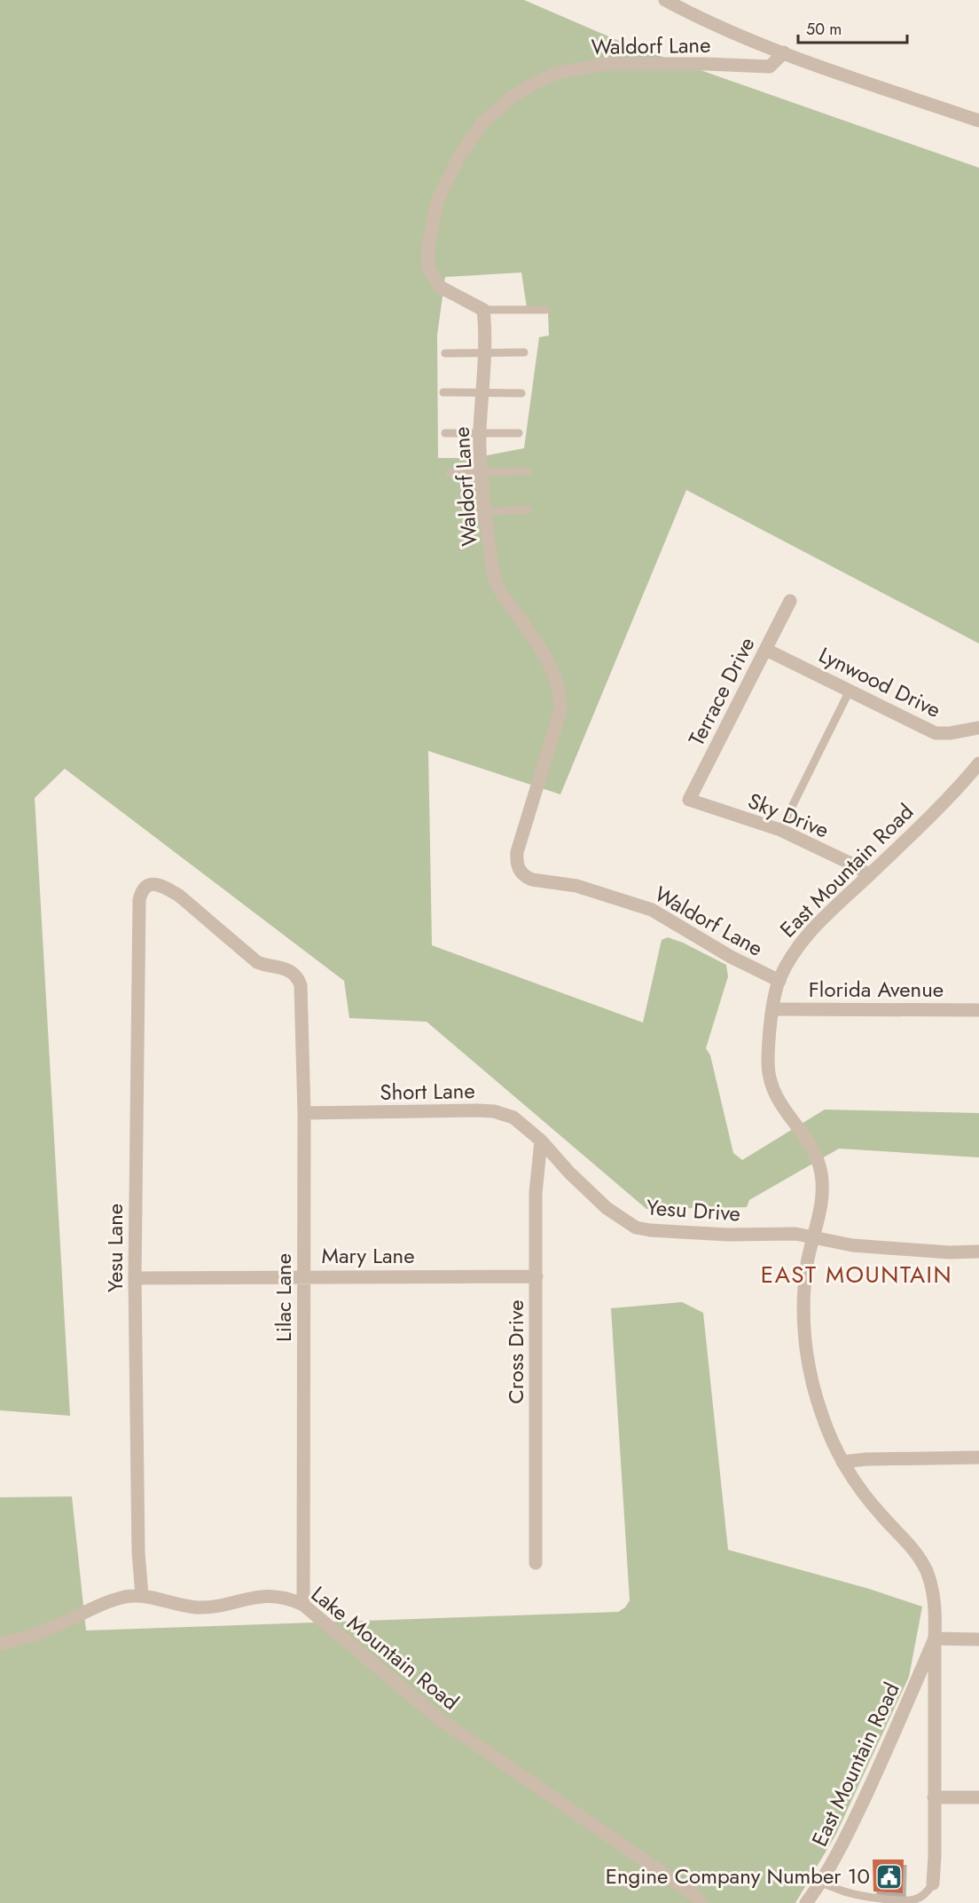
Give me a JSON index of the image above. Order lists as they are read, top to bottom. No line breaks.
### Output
{"streets":{"street":["Waldorf Lane","Lynwood Drive","Terrace Drive","Sky Drive","East Mountain Road","Florida Avenue","Short Lane","Yesu Drive","Yesu Lane","Mary Lane","Lilac Lane","Cross Drive","Lake Mountain Road"]},"crossings":[["Waldorf Lane","East Mountain Road"],["Lynwood Drive","Terrace Drive"],["Terrace Drive","Sky Drive"],["Sky Drive","East Mountain Road"],["East Mountain Road","Florida Avenue"],["East Mountain Road","Yesu Drive"],["Short Lane","Yesu Drive"],["Short Lane","Lilac Lane"],["Short Lane","Cross Drive"],["Yesu Drive","Cross Drive"],["Yesu Lane","Mary Lane"],["Yesu Lane","Lilac Lane"],["Yesu Lane","Lake Mountain Road"],["Mary Lane","Lilac Lane"],["Mary Lane","Cross Drive"],["Lilac Lane","Lake Mountain Road"]],"districts":["EAST MOUNTAIN"],"places":{"public building":["Engine Company Number 10"]},"scale_bar":"50 m"}
